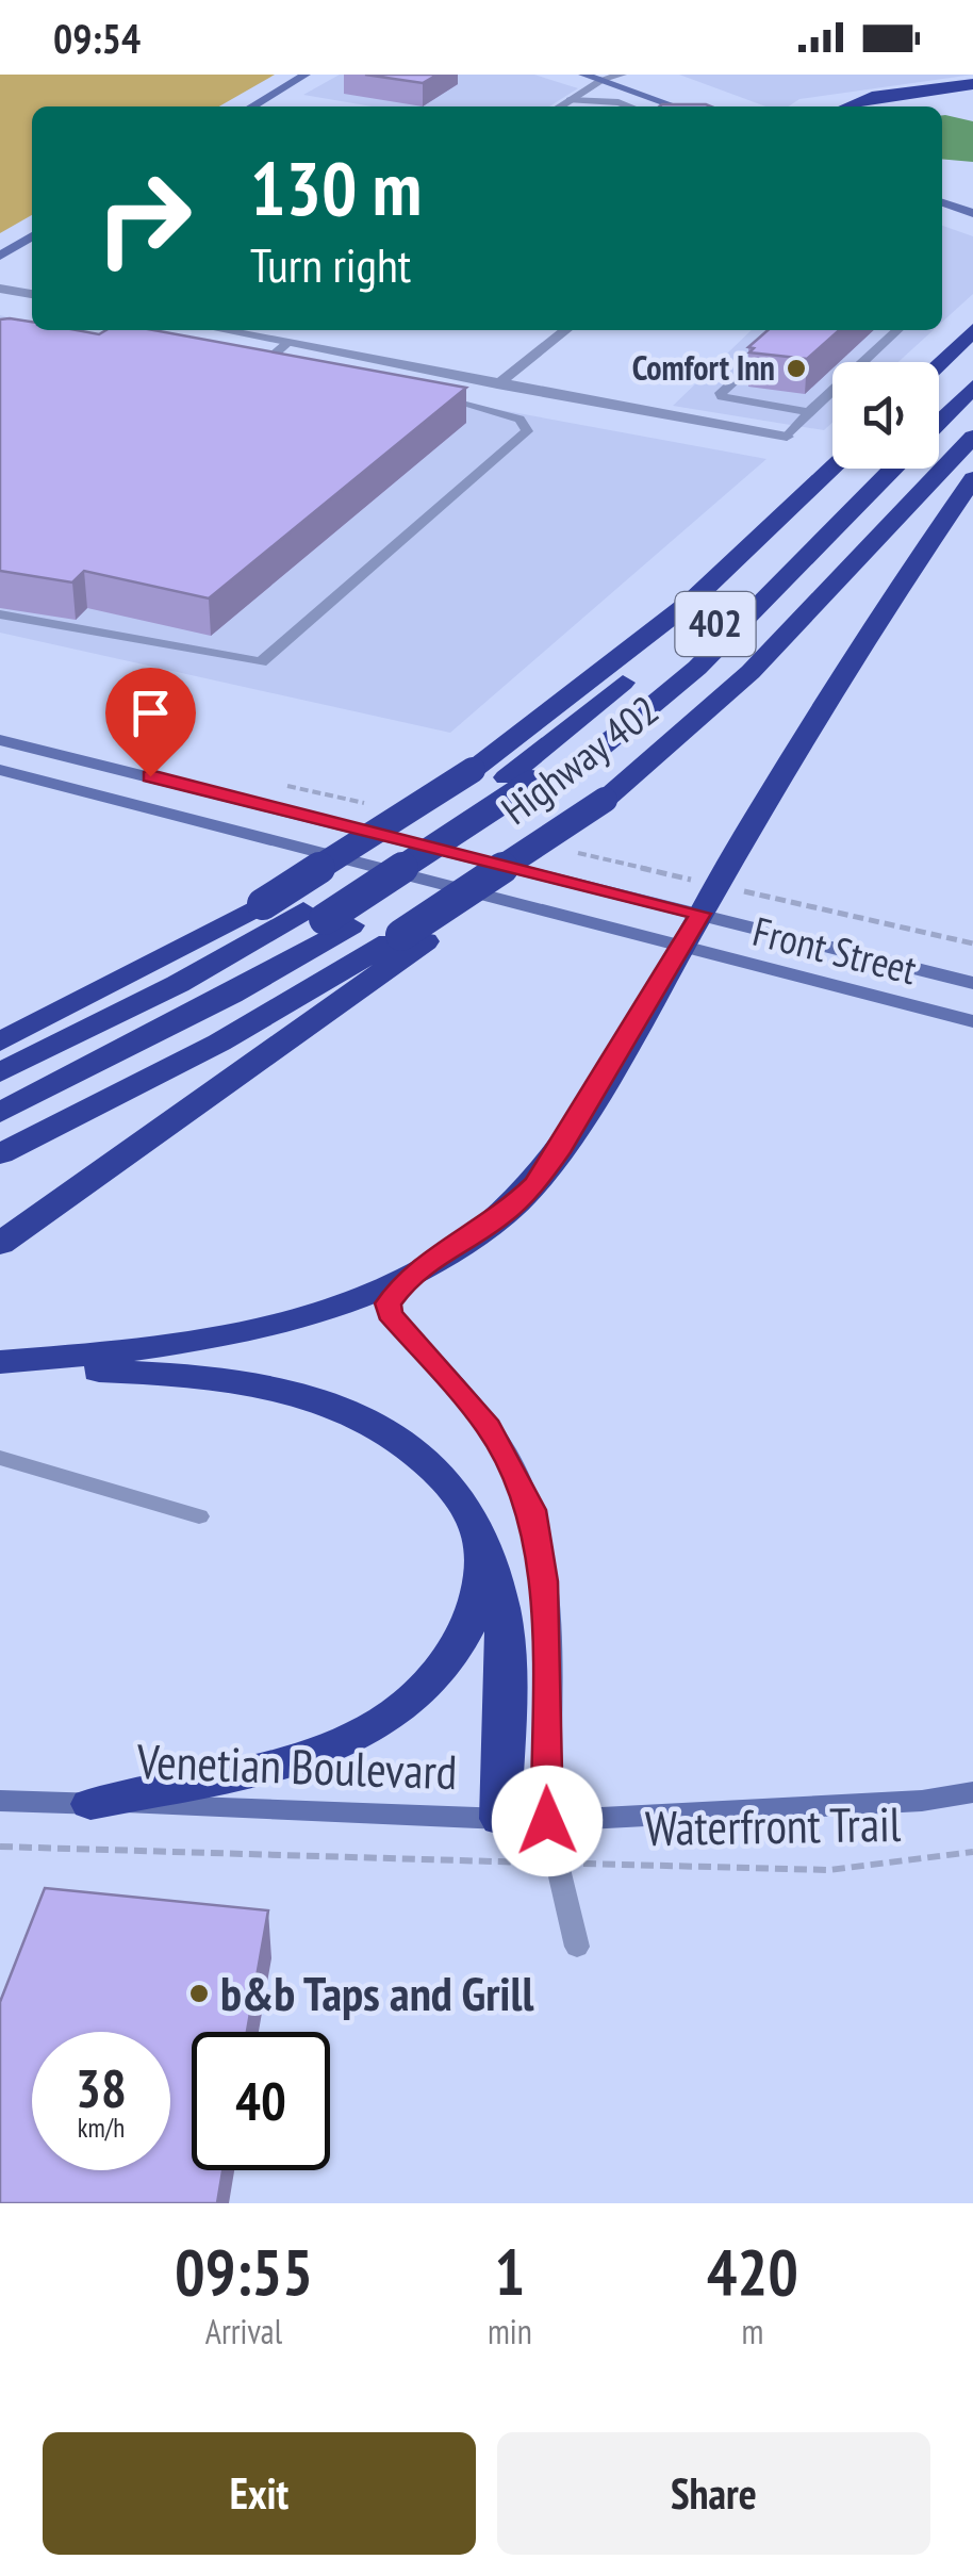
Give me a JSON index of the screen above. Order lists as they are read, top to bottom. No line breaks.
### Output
{"streets":{"highway":["402","Highway 402"],"main road":["Front Street","Venetian Boulevard"],"path":["Waterfront Trail"]},"places":["Comfort Inn","b&b Taps and Grill"],"page":{"status":"09:54","turn":["130 m","Turn right"],"speed":"38 km/h","limit":"40","eta":["09:55","Arrival","1","min","420","m"],"buttons":["Exit","Share"]}}
